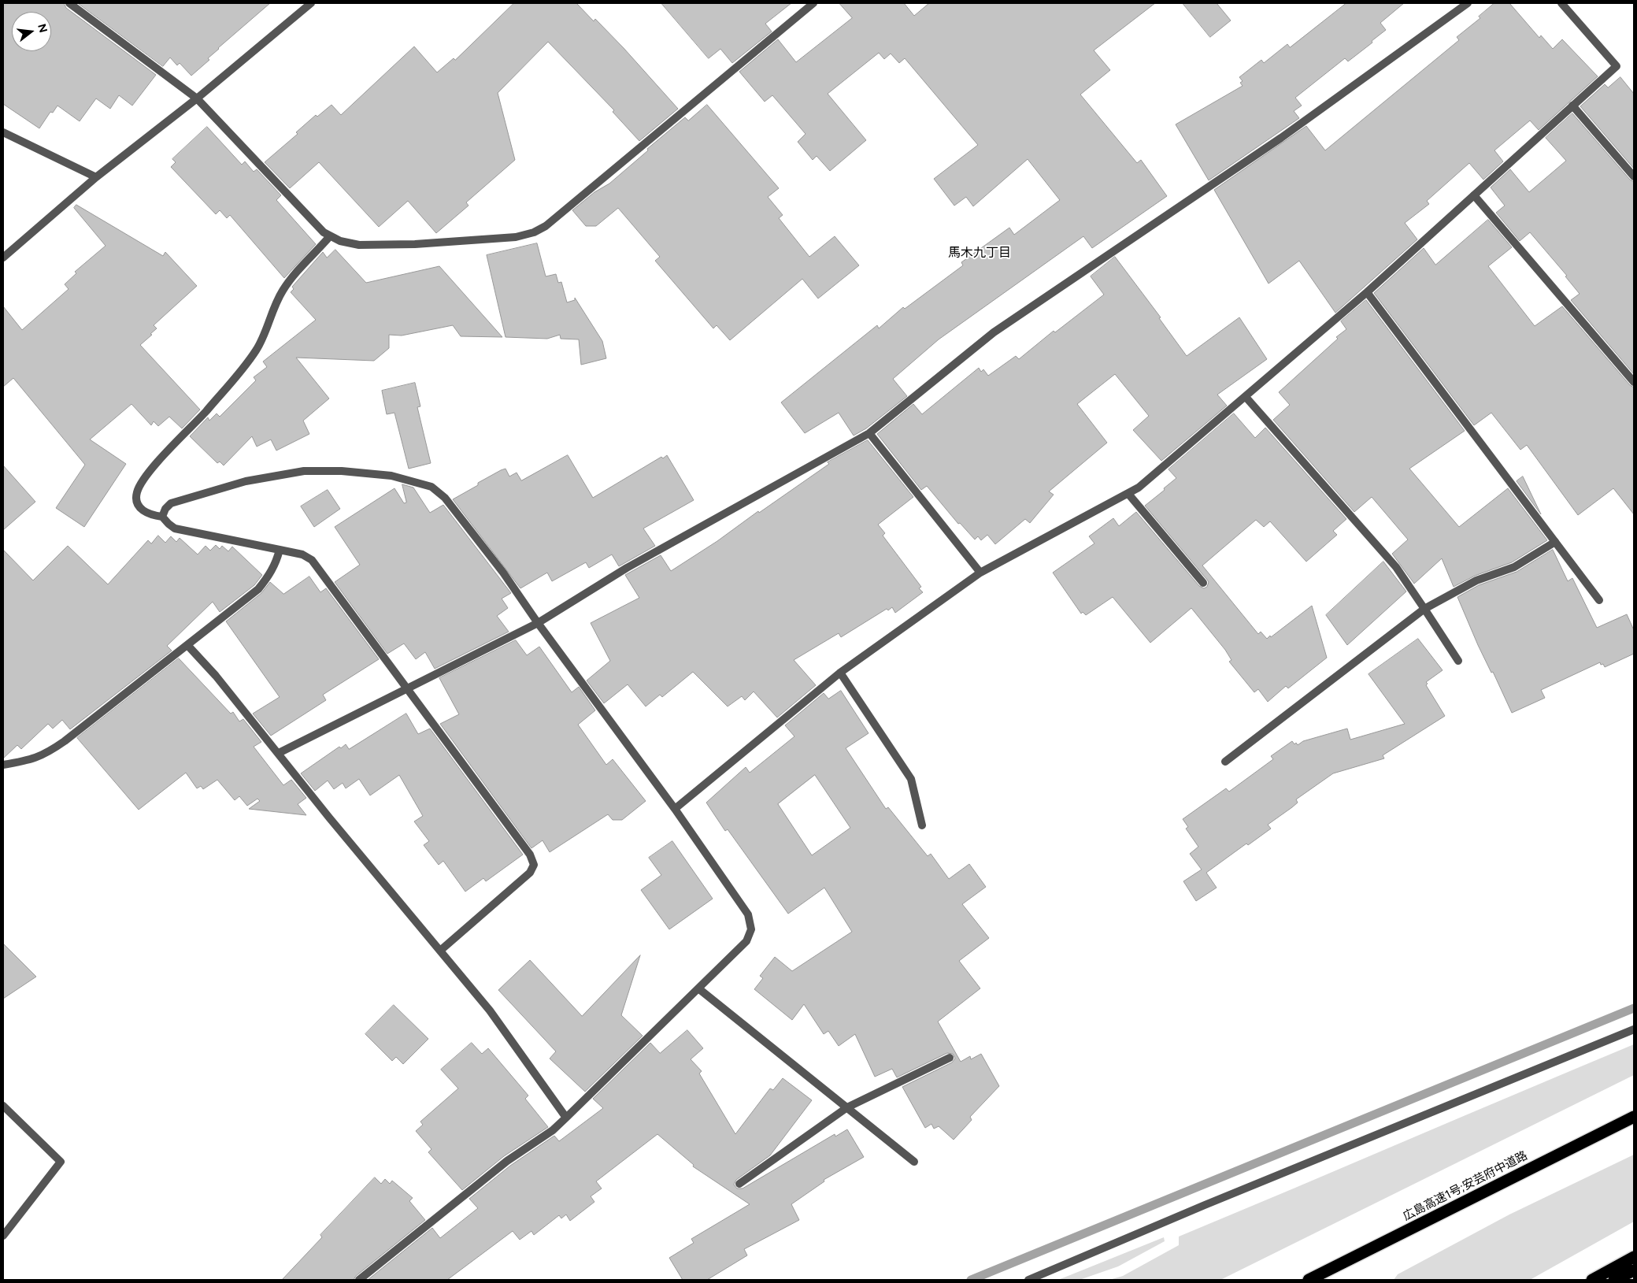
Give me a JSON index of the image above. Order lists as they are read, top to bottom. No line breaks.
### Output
{"streets":{"highway":["広島高速1号;安芸府中道路"]},"districts":["馬木九丁目"],"north":"right"}
